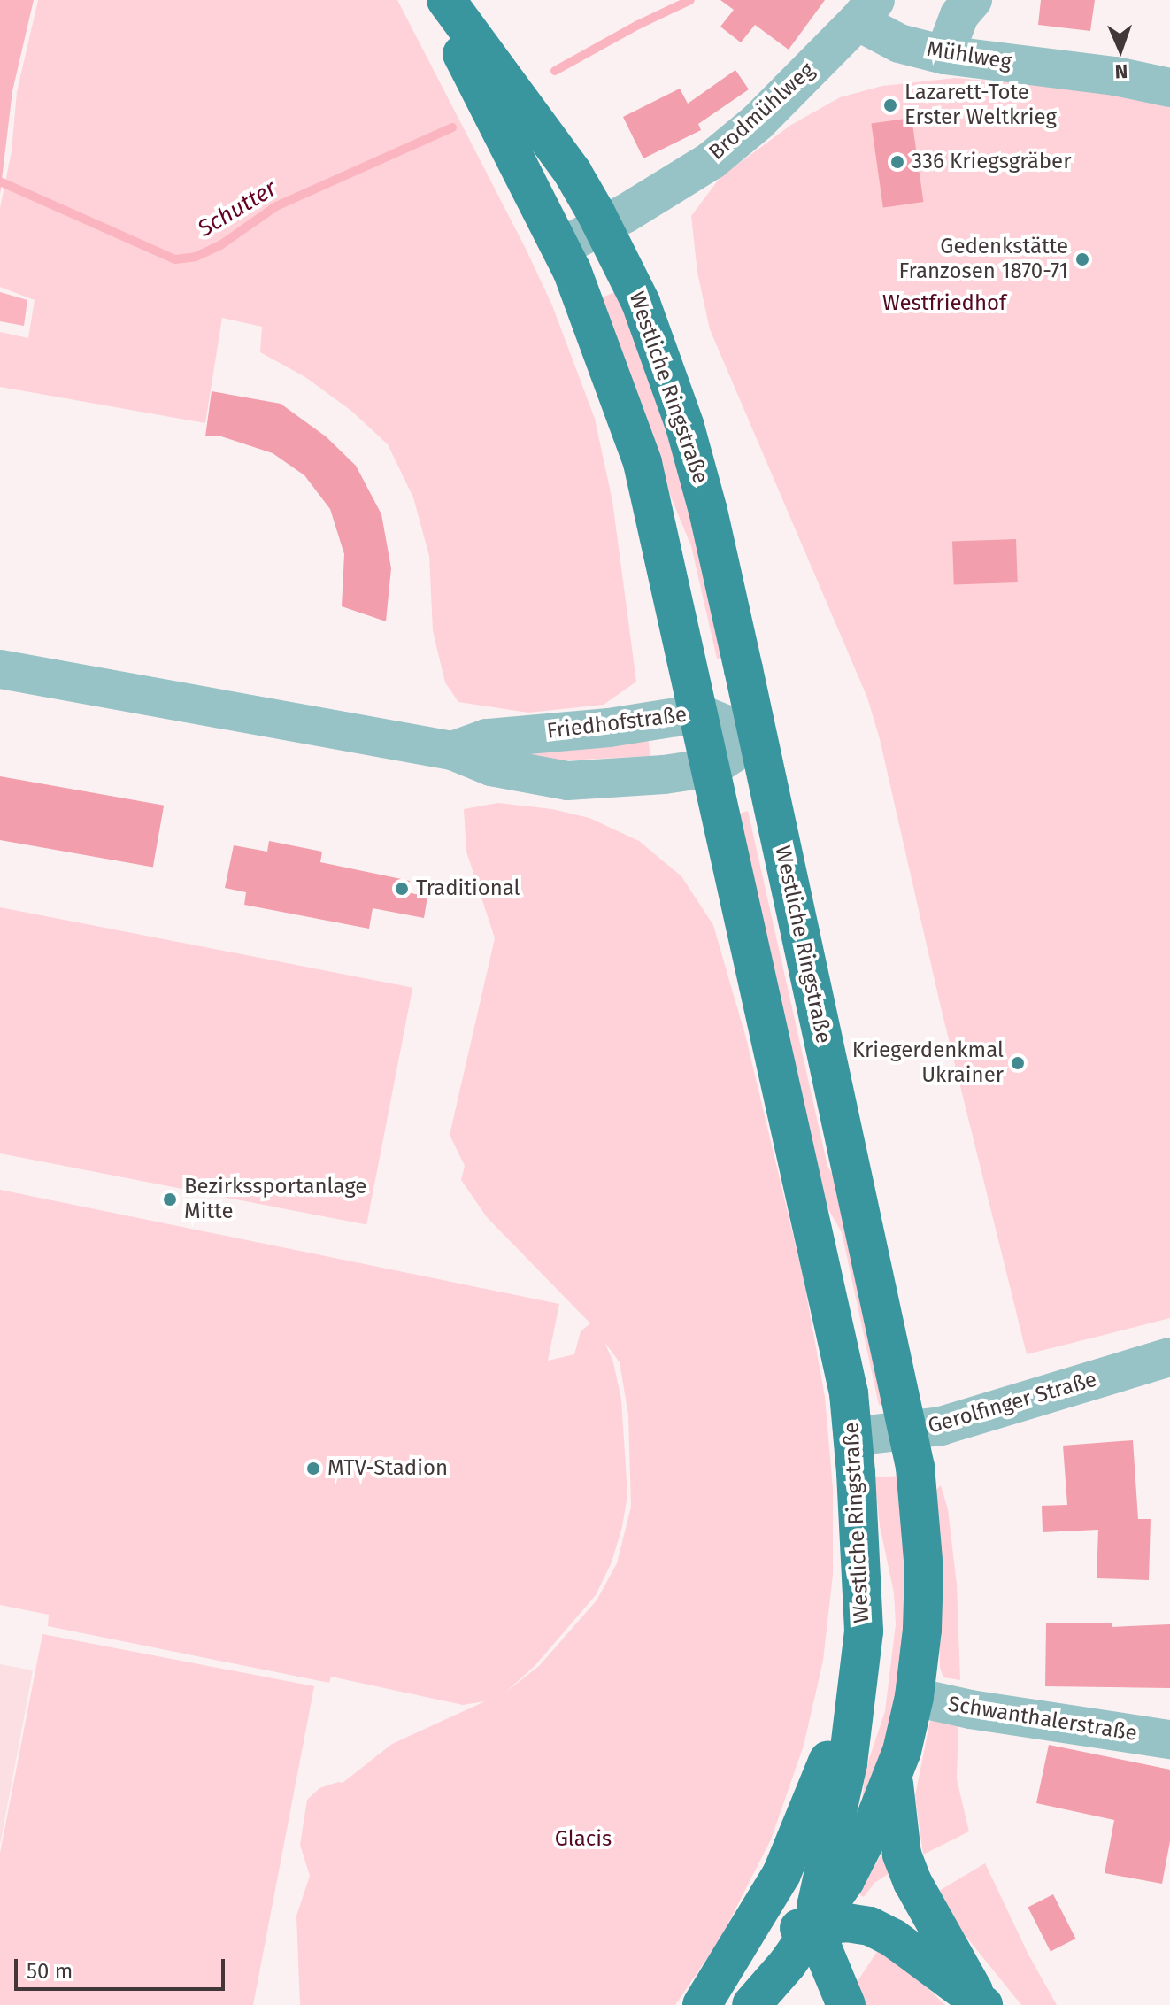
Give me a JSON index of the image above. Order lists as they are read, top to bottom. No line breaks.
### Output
{"streets":{"main road":["Westliche Ringstraße"],"street":["Mühlweg","Brodmühlweg","Friedhofstraße","Gerolfinger Straße","Schwanthalerstraße"]},"crossings":[["Mühlweg","Brodmühlweg"],["Brodmühlweg","Westliche Ringstraße"],["Westliche Ringstraße","Friedhofstraße"],["Westliche Ringstraße","Gerolfinger Straße"],["Westliche Ringstraße","Schwanthalerstraße"]],"water":["Schutter"],"parks":["Westfriedhof","Glacis"],"places":["Lazarett-Tote Erster Weltkrieg","336 Kriegsgräber","Gedenkstätte Franzosen 1870-71","Traditional","Kriegerdenkmal Ukrainer","Bezirkssportanlage Mitte","MTV-Stadion"],"scale_bar":"50 m","north":"bottom"}
